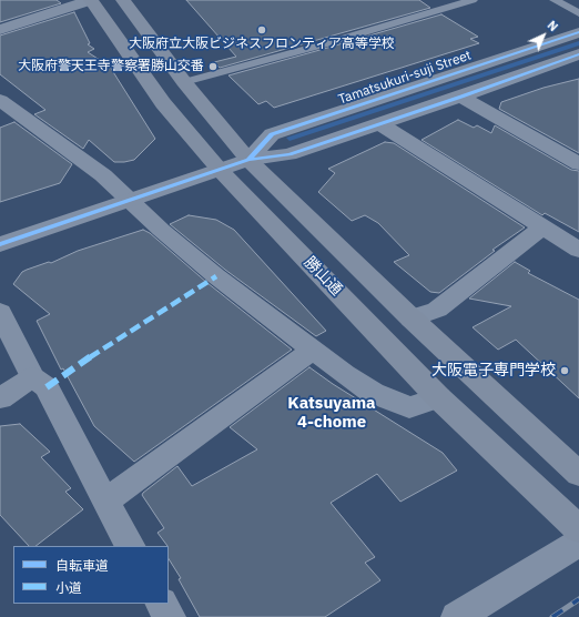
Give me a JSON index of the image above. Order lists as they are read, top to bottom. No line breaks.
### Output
{"streets":{"main road":["勝山通"],"street":["Tamatsukuri-suji Street"]},"crossings":[["Tamatsukuri-suji Street","勝山通"]],"districts":["Katsuyama 4-chome"],"places":["大阪府立大阪ビジネスフロンティア高等学校","大阪府警天王寺警察署勝山交番","大阪電子専門学校"],"legend":["自転車道","小道"],"north":"top right"}
